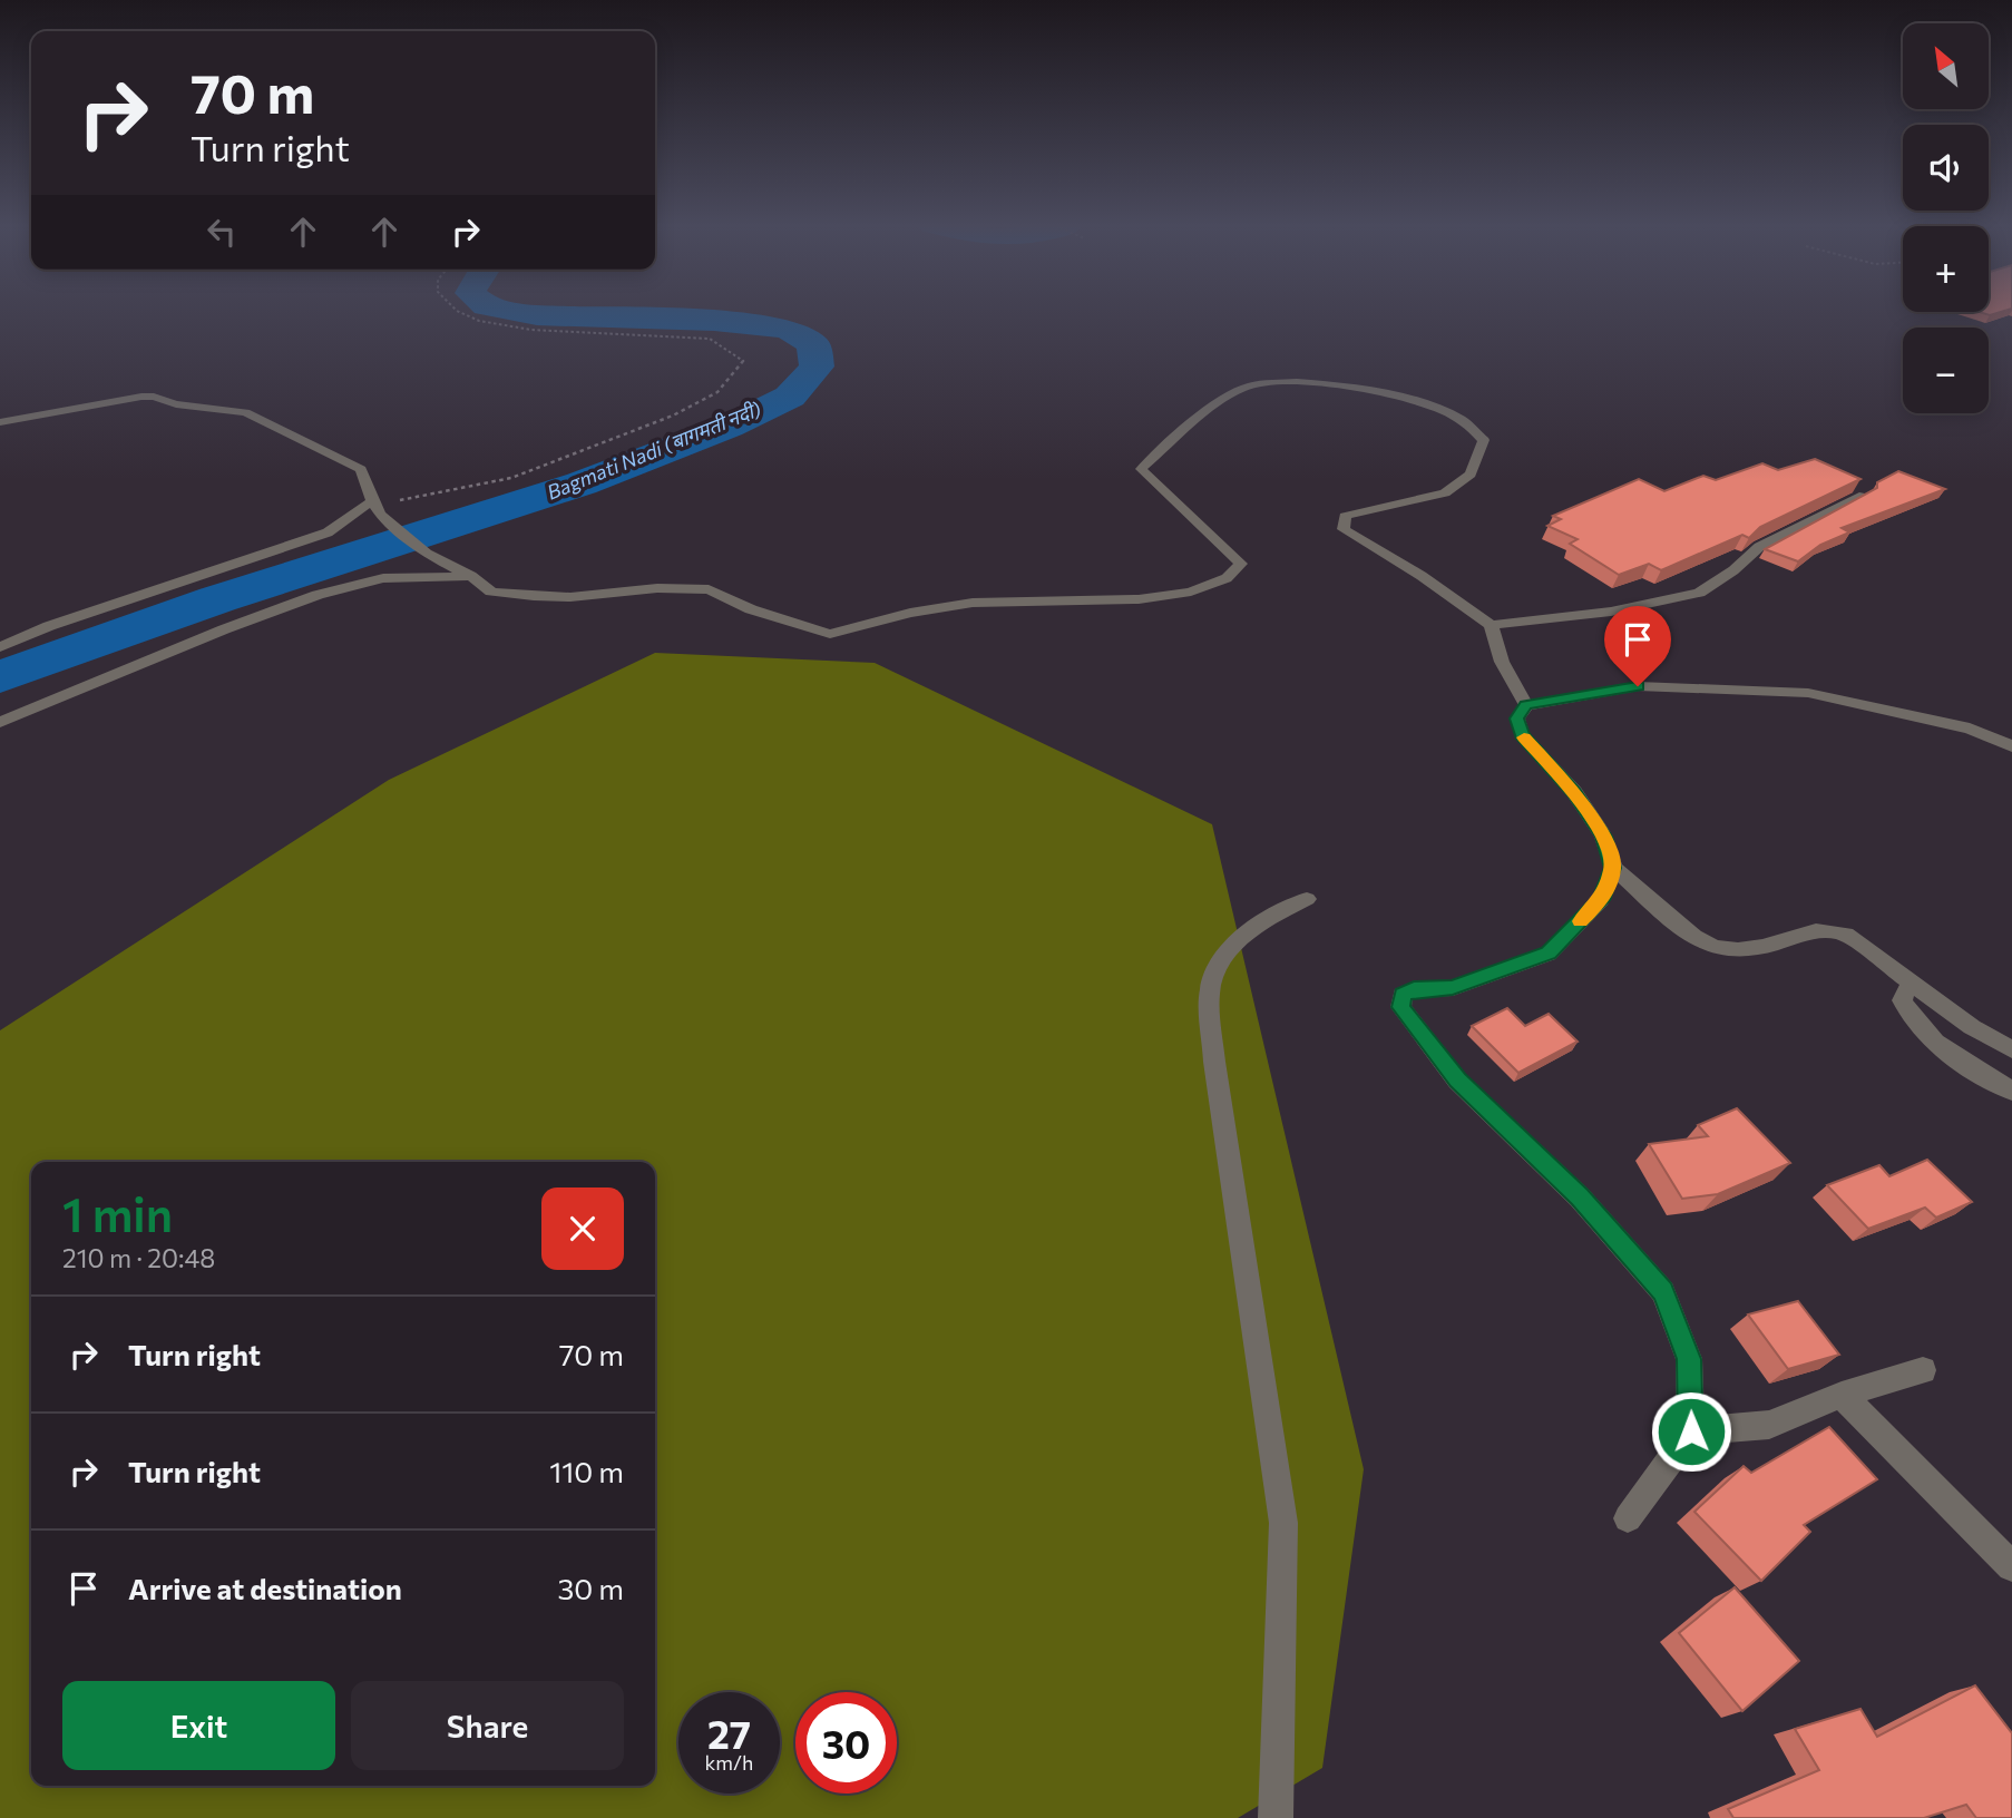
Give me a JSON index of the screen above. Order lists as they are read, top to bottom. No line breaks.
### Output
{"water":["Bagmati Nadi (बागमती नदी)"],"north":"top left","page":{"map_buttons":["+","−"],"turn":["70 m","Turn right"],"heading":["1 min","210 m · 20:48"],"list":[{"name":"Turn right","value":"70 m"},{"name":"Turn right","value":"110 m"},{"name":"Arrive at destination","value":"30 m"}],"buttons":["Exit","Share"],"speed":"27 km/h","limit":"30"}}
